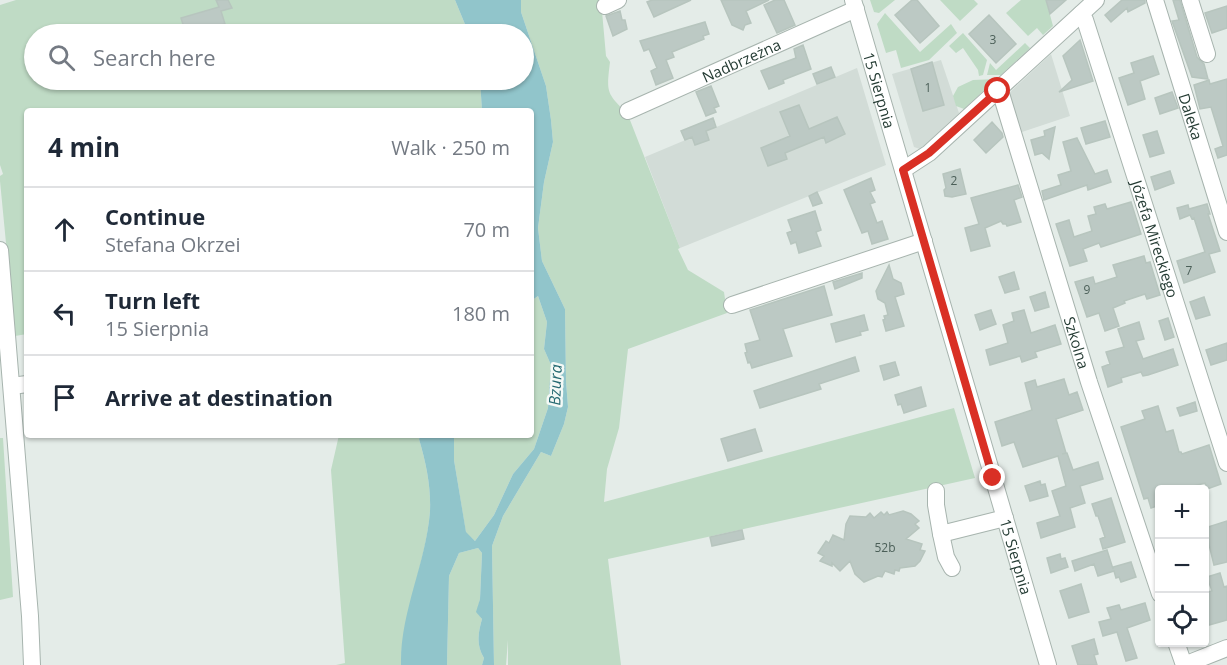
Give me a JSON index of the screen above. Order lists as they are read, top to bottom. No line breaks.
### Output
{"streets":{"street":["Nadbrzeżna","15 Sierpnia","Daleka","Józefa Mireckiego","Szkolna"]},"crossings":[["Nadbrzeżna","15 Sierpnia"]],"water":["Bzura"],"house_numbers":["3","1","2","7","9","52b"],"page":{"search":"Search here","heading":["4 min","Walk · 250 m"],"list":[["Continue","Stefana Okrzei","70 m"],["Turn left","15 Sierpnia","180 m"],"Arrive at destination"],"map_buttons":["+","−"]}}
